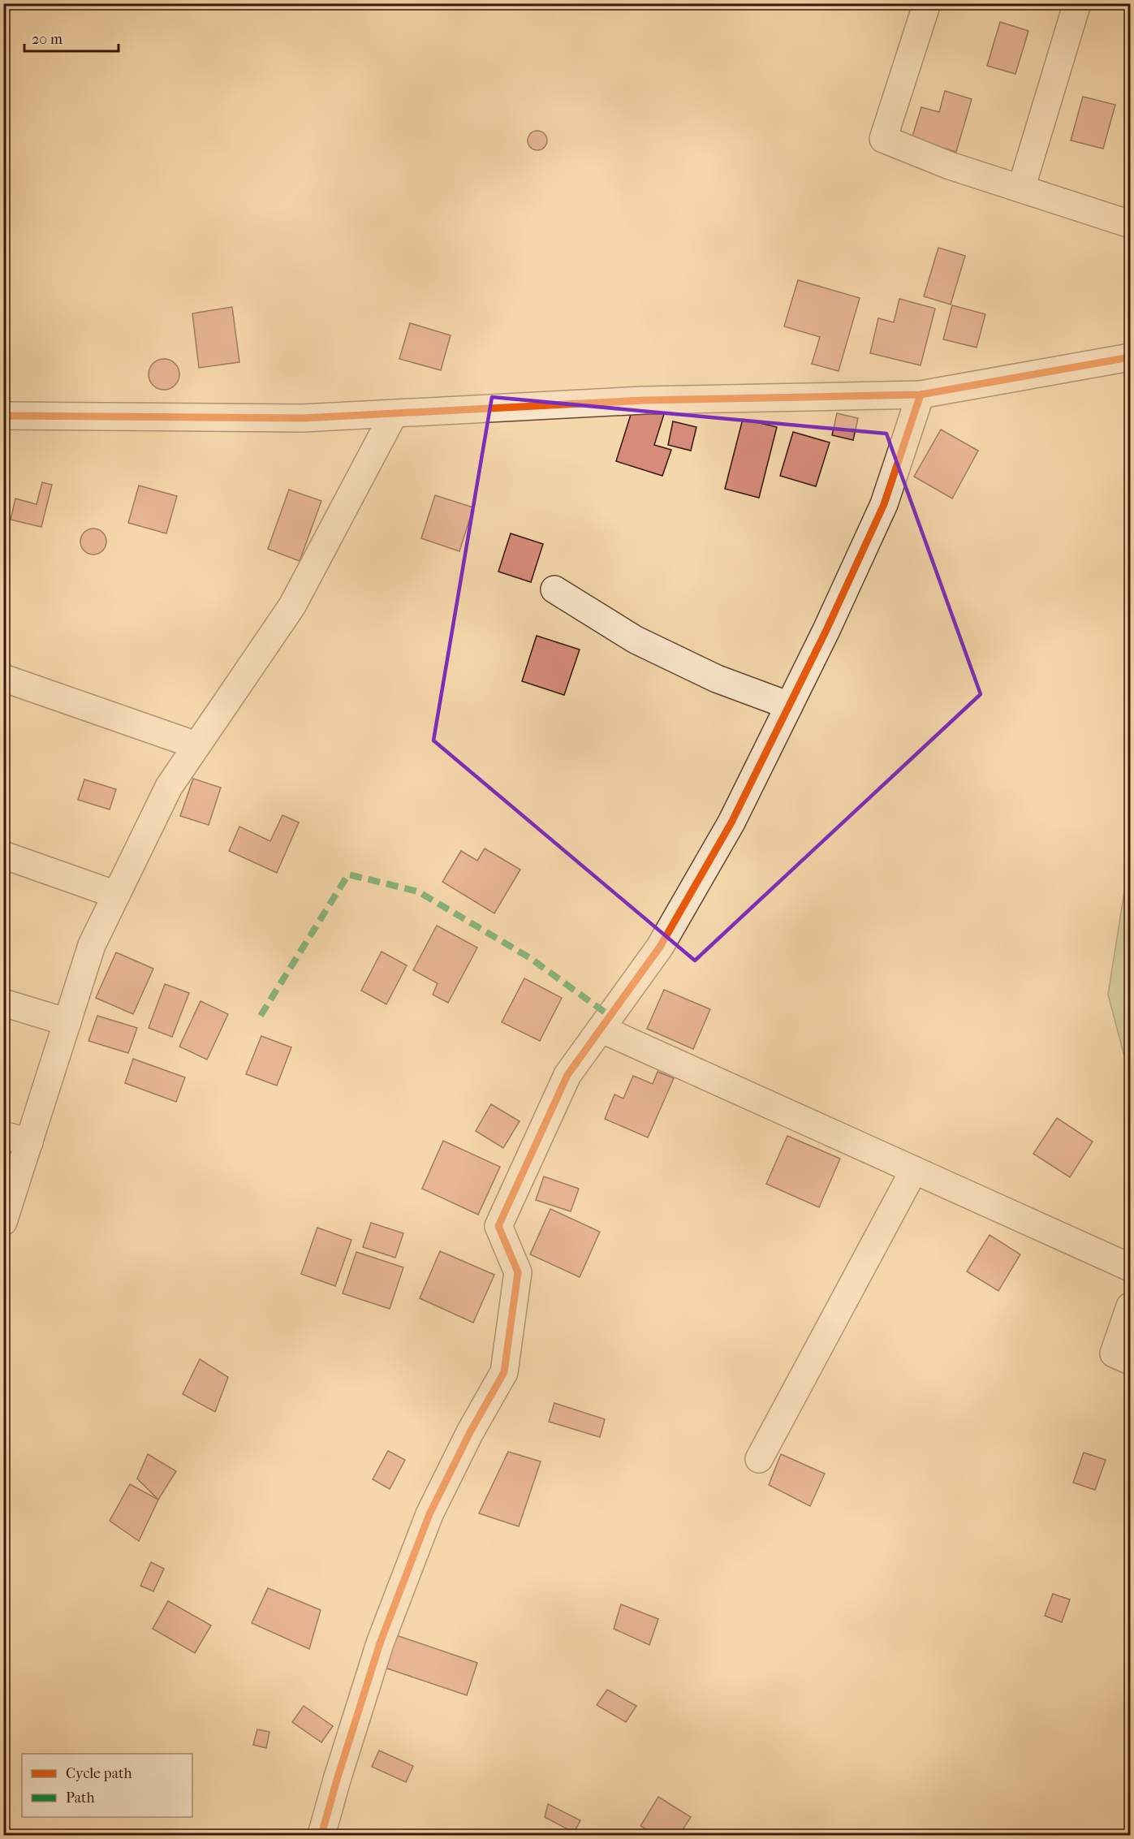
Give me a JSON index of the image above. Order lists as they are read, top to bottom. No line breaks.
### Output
{"legend":["Cycle path","Path"],"scale_bar":"20 m"}
